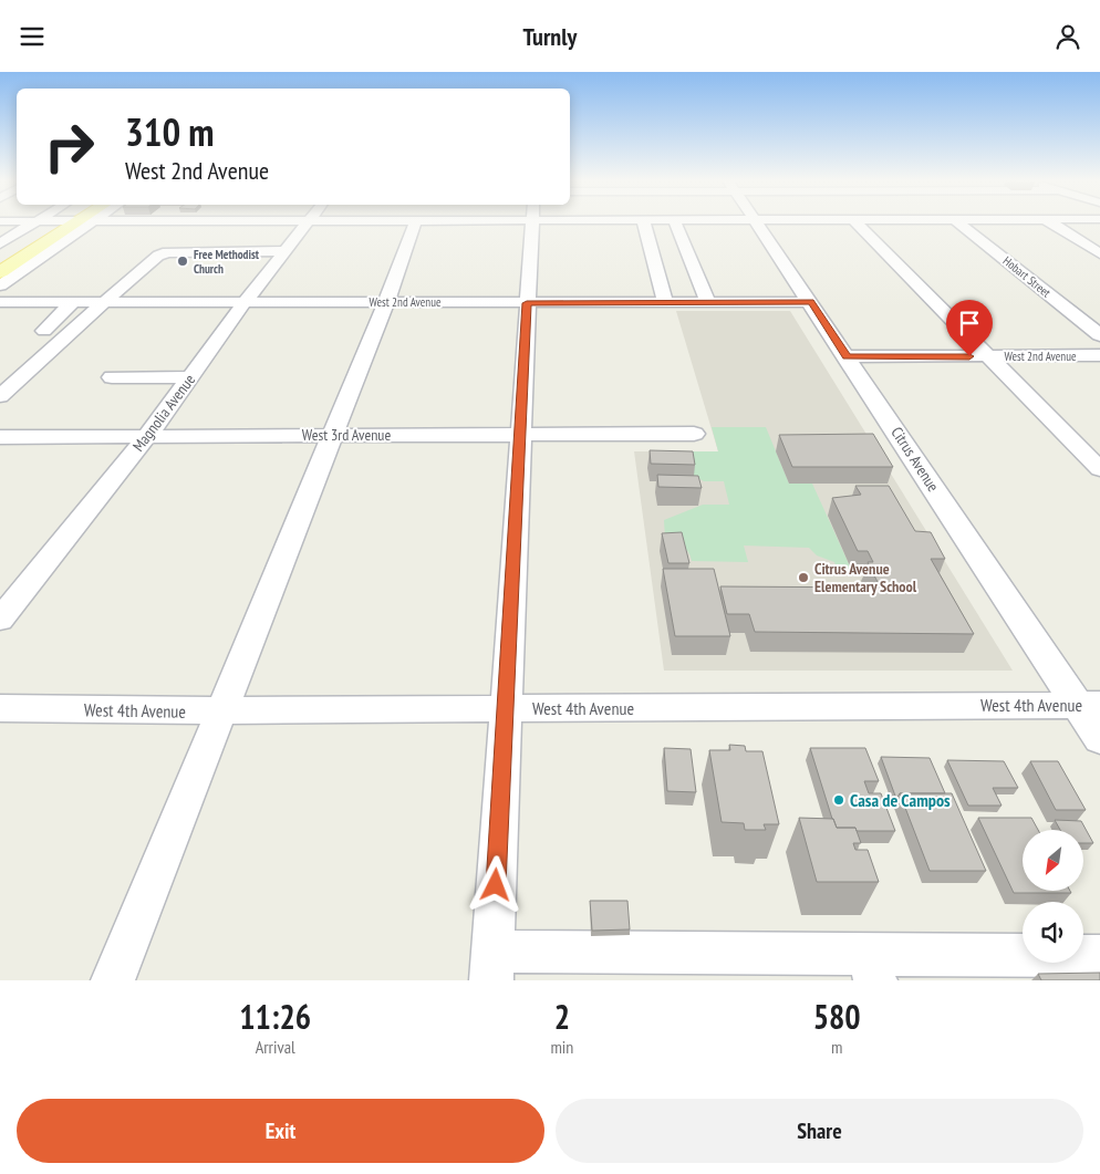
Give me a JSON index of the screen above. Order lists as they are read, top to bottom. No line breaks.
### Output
{"streets":{"street":["Hobart Street","West 2nd Avenue","Magnolia Avenue","West 3rd Avenue","Citrus Avenue","West 4th Avenue"]},"crossings":[["West 2nd Avenue","Magnolia Avenue"],["West 2nd Avenue","Citrus Avenue"],["Magnolia Avenue","West 3rd Avenue"],["Citrus Avenue","West 4th Avenue"]],"places":["Free Methodist Church","Citrus Avenue Elementary School","Casa de Campos"],"north":"bottom left","page":{"header":"Turnly","turn":["310 m","West 2nd Avenue"],"eta":["11:26","Arrival","2","min","580","m"],"buttons":["Exit","Share"]}}
